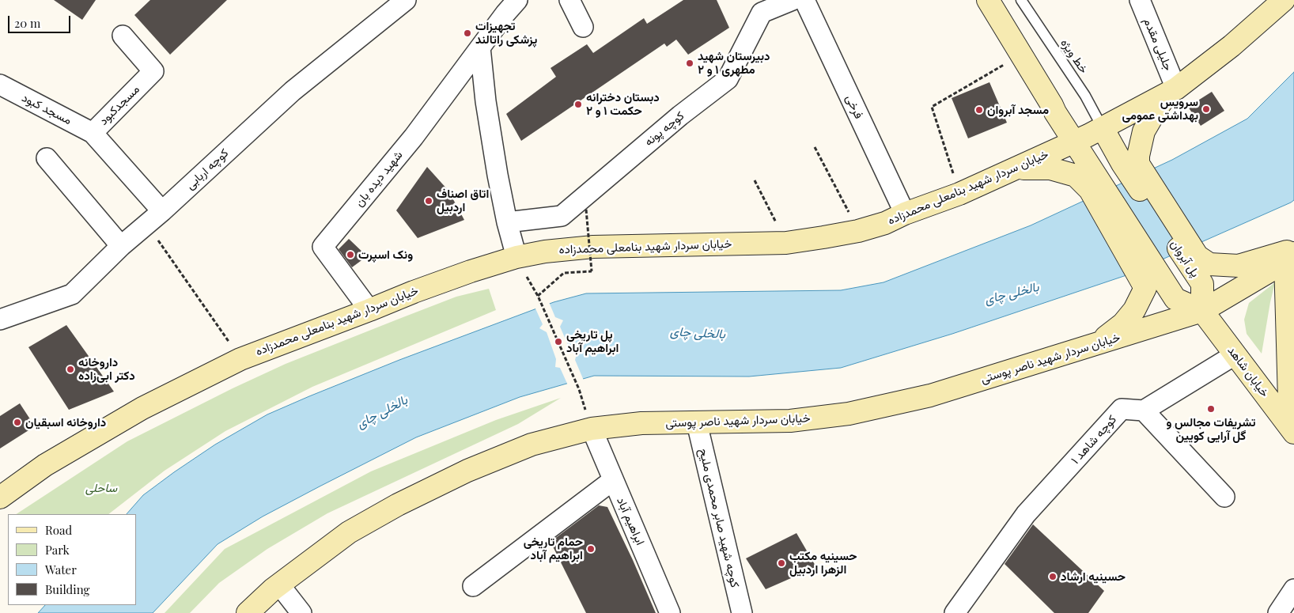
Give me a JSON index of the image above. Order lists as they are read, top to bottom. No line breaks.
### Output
{"streets":{"main road":["خیابان سردار شهید بنامعلی محمدزاده","پل آبروان","خیابان سردار شهید ناصر پوستی","خیابان شاهد"],"street":["جلیلی مقدم","مسجدکبود","فرخی","مسجد کبود","کوچه پونه","کوچه اربابی","شهید دیده بان","کوچه شاهد ۱","کوچه شهید صابر محمدی ملیح","ابراهیم آباد"],"lane":["خط ویژه"]},"crossings":[["جلیلی مقدم","خیابان سردار شهید بنامعلی محمدزاده"],["خط ویژه","خیابان سردار شهید بنامعلی محمدزاده"],["خط ویژه","پل آبروان"],["مسجدکبود","مسجد کبود"],["مسجدکبود","کوچه اربابی"],["فرخی","خیابان سردار شهید بنامعلی محمدزاده"],["شهید دیده بان","خیابان سردار شهید بنامعلی محمدزاده"],["خیابان سردار شهید بنامعلی محمدزاده","پل آبروان"],["پل آبروان","خیابان سردار شهید ناصر پوستی"],["پل آبروان","خیابان شاهد"],["خیابان سردار شهید ناصر پوستی","خیابان شاهد"],["خیابان سردار شهید ناصر پوستی","کوچه شهید صابر محمدی ملیح"],["خیابان سردار شهید ناصر پوستی","ابراهیم آباد"]],"water":["بالخلی چای"],"parks":["ساحلی"],"places":["تجهیزات پزشکی راتالند","دبیرستان شهید مطهری ۱ و ۲","دبستان دخترانه حکمت ۱ و ۲","سرویس بهداشتی عمومی","مسجد آبروان","اتاق اصناف اردبیل","ونک اسپرت","پل تاریخی ابراهیم آباد","داروخانه دکتر ابی‌زاده","تشریفات مجالس و گل آرایی کویین","داروخانه اسبقیان","حمام تاریخی ابراهیم آباد","حسینیه مکتب الزهرا اردبیل","حسینیه ارشاد"],"legend":["Road","Park","Water","Building"],"scale_bar":"20 m"}
